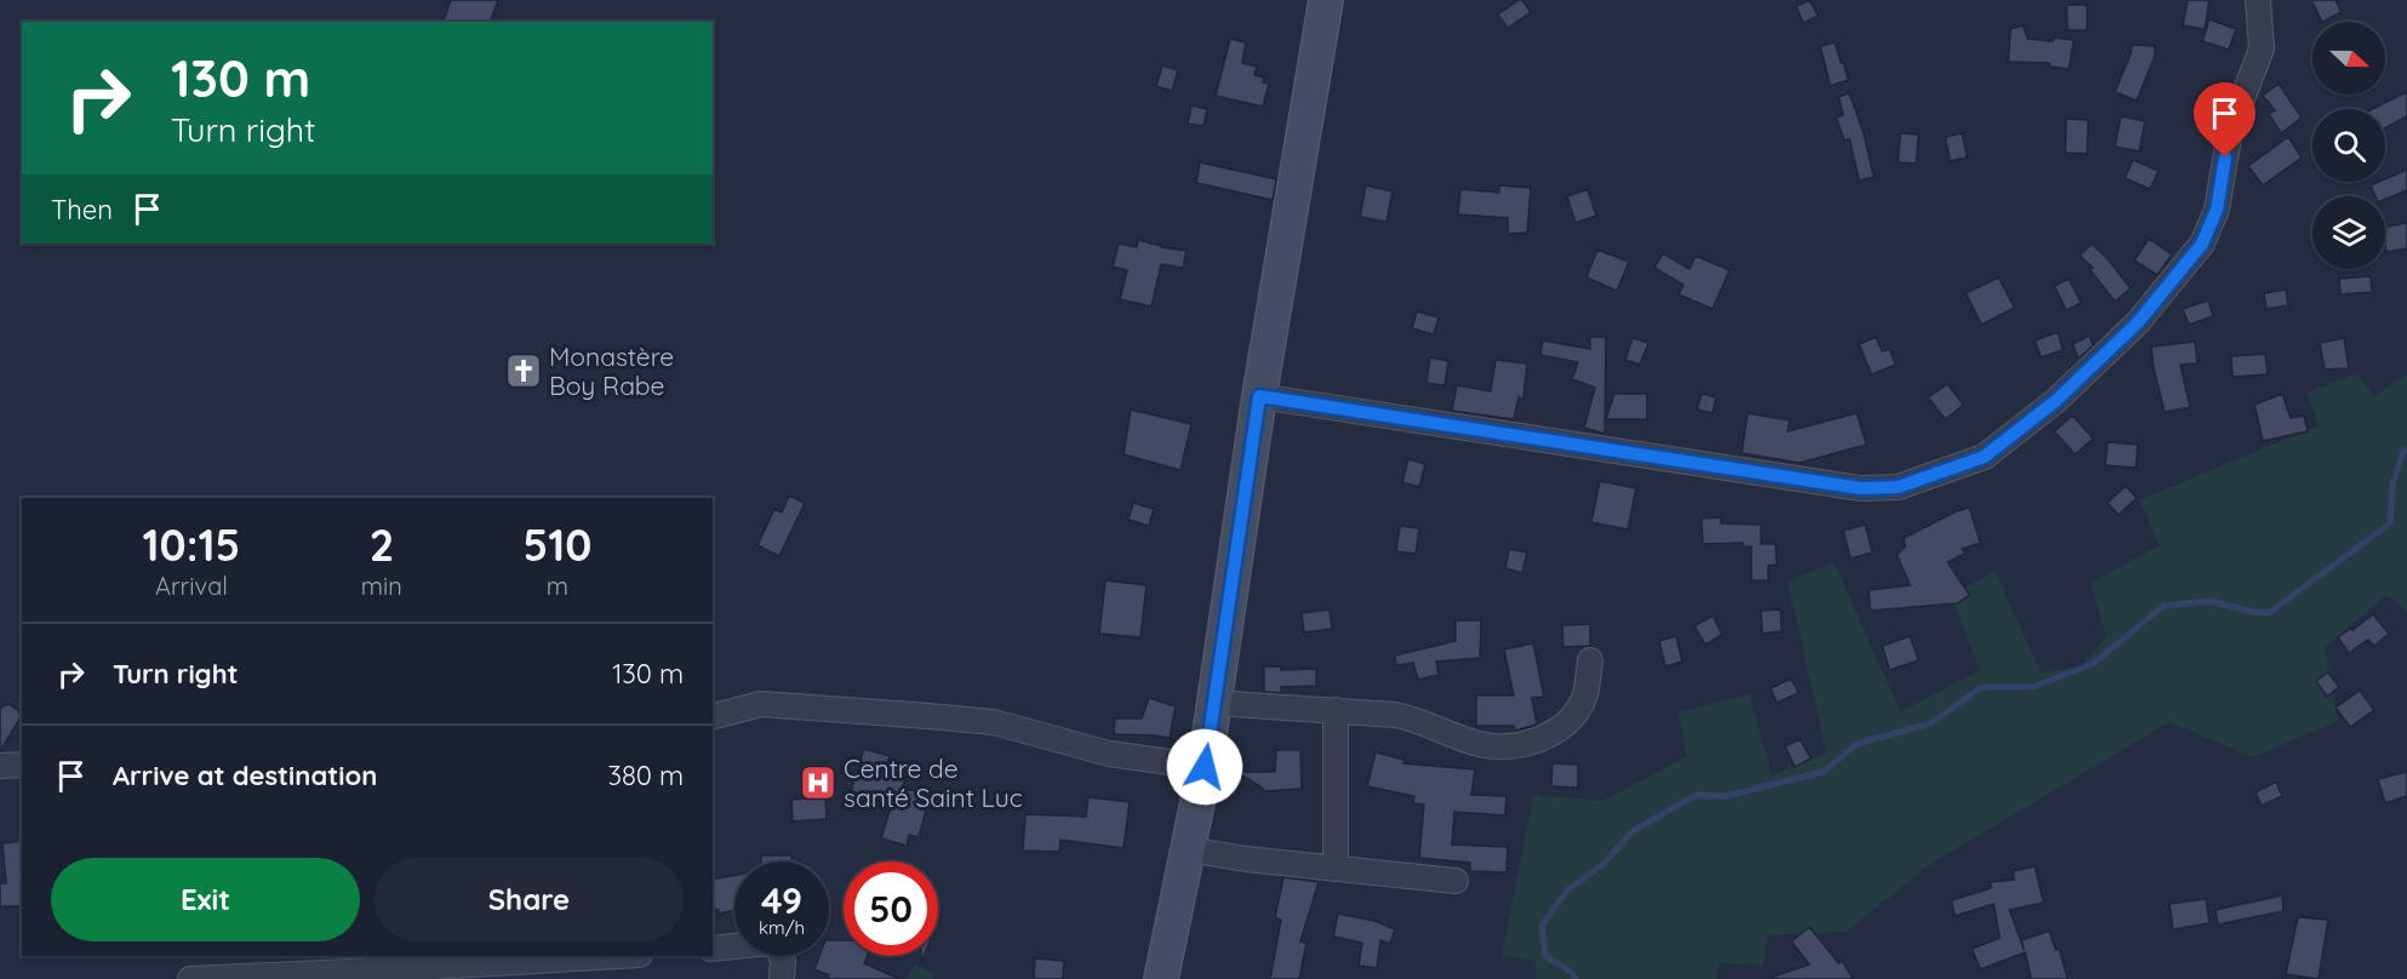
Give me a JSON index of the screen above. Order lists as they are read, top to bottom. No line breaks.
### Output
{"places":{"church":["Monastère Boy Rabe"],"hospital":["Centre de santé Saint Luc"]},"north":"right","page":{"turn":["130 m","Turn right"],"then":"Then","eta":["10:15","Arrival","2","min","510","m"],"list":[{"name":"Turn right","value":"130 m"},{"name":"Arrive at destination","value":"380 m"}],"buttons":["Exit","Share"],"speed":"49 km/h","limit":"50"}}
